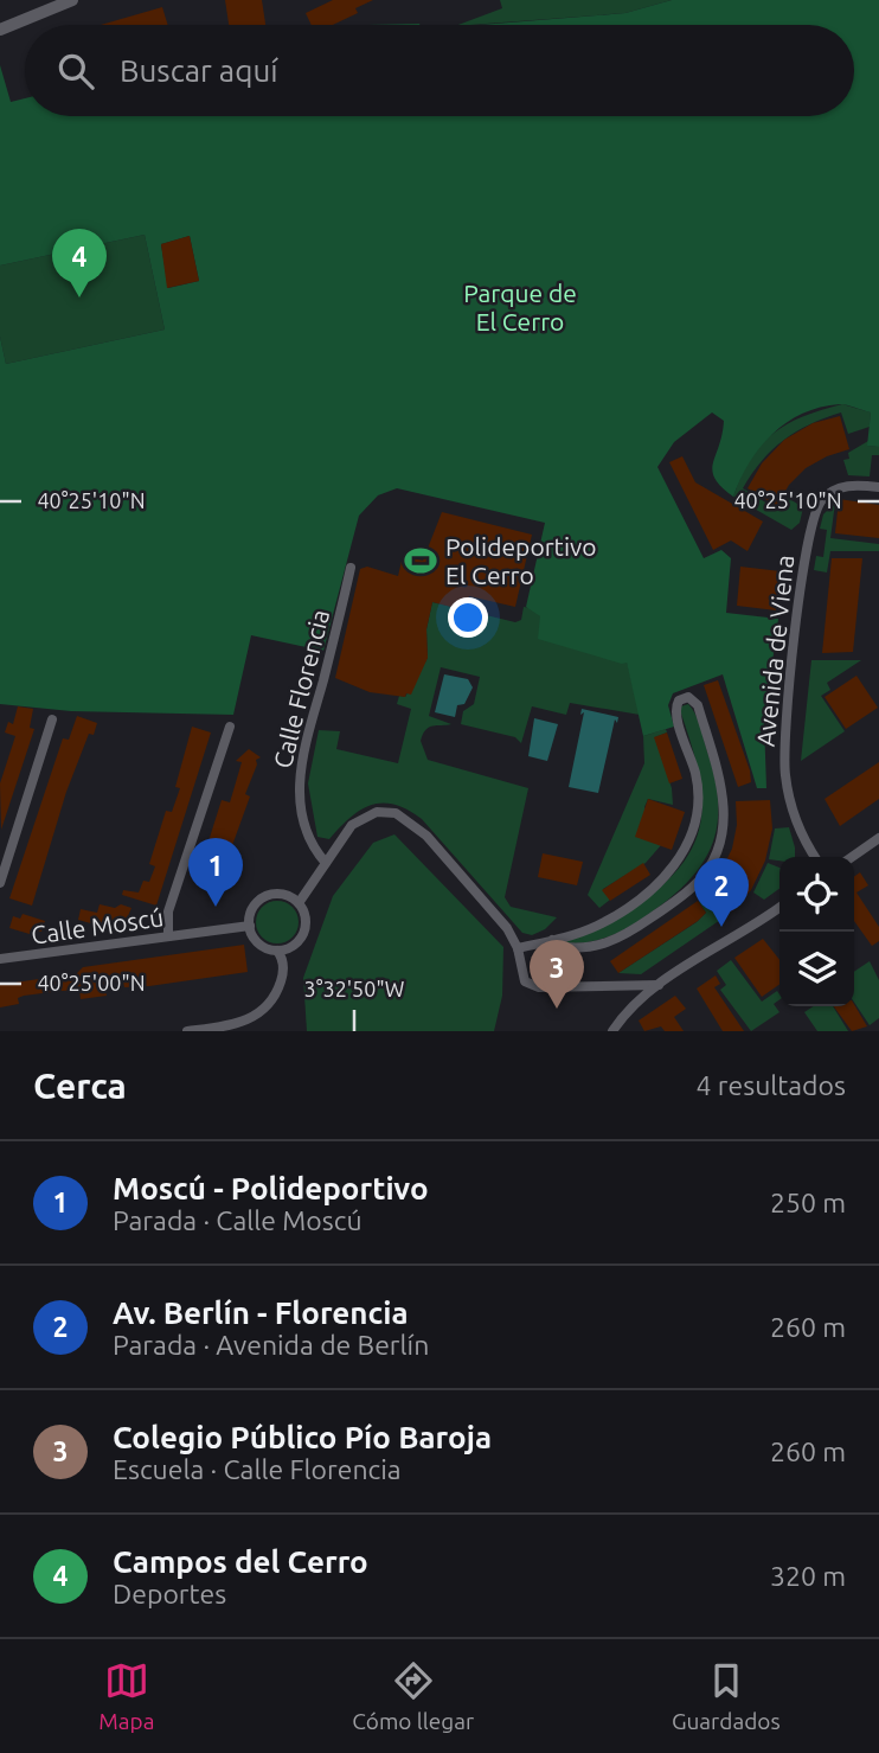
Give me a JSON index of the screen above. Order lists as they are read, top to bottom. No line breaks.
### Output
{"streets":{"street":["Avenida de Viena","Calle Florencia","Calle Moscú"]},"parks":["Parque de El Cerro"],"places":{"sports":["Polideportivo El Cerro"]},"page":{"search":"Buscar aquí","pins":["4","1","2","3"],"heading":["Cerca","4 resultados"],"list":[{"mark":"1","name":"Moscú - Polideportivo","note":"Parada · Calle Moscú","value":"250 m"},{"mark":"2","name":"Av. Berlín - Florencia","note":"Parada · Avenida de Berlín","value":"260 m"},{"mark":"3","name":"Colegio Público Pío Baroja","note":"Escuela · Calle Florencia","value":"260 m"},{"mark":"4","name":"Campos del Cerro","note":"Deportes","value":"320 m"}],"nav":["Mapa","Cómo llegar","Guardados"]},"coordinates":["40°25'10\"N","40°25'00\"N","3°32'50\"W"]}
